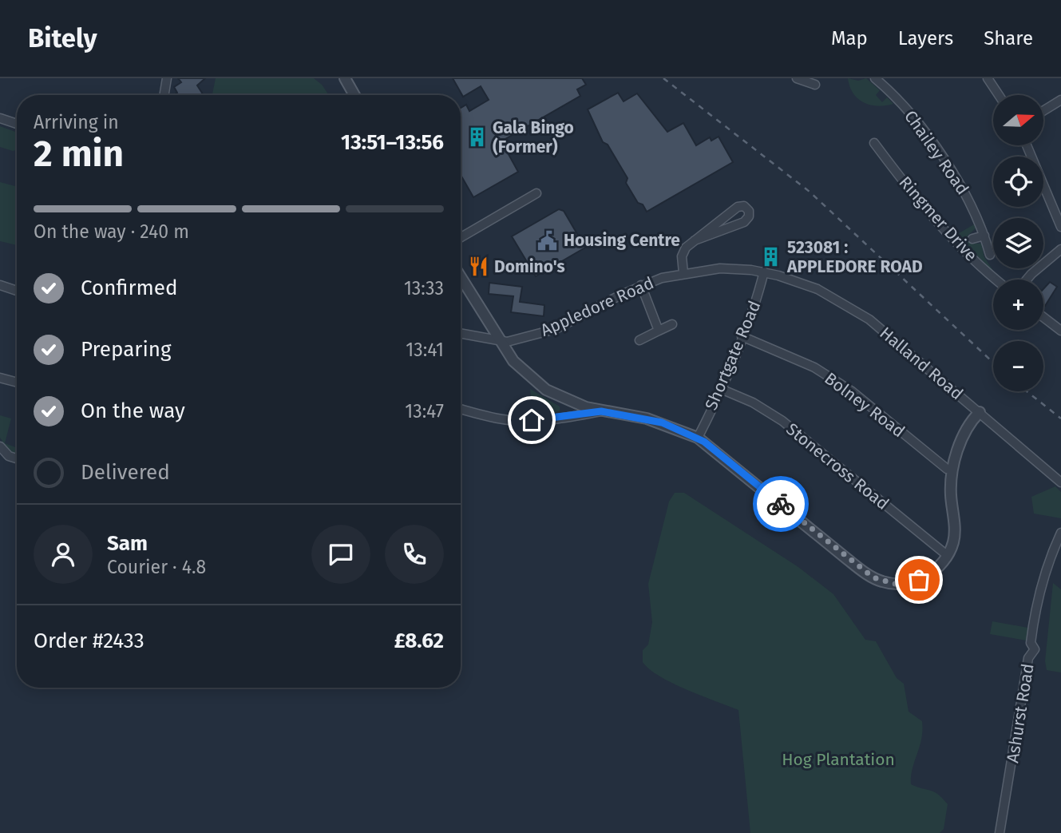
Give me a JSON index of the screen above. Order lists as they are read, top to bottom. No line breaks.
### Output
{"streets":{"street":["Chailey Road","Ringmer Drive","Appledore Road","Shortgate Road","Halland Road","Bolney Road","Stonecross Road","Ashurst Road"]},"crossings":[["Appledore Road","Shortgate Road"],["Appledore Road","Halland Road"],["Shortgate Road","Halland Road"],["Shortgate Road","Bolney Road"],["Shortgate Road","Stonecross Road"]],"parks":["Hog Plantation"],"places":{"building":["Gala Bingo (Former)","523081 : APPLEDORE ROAD"],"public building":["Housing Centre"],"restaurant":["Domino's"]},"north":"right","page":{"header":"Bitely","nav":["Map","Layers","Share"],"map_buttons":["+","−"],"heading":["2 min","Arriving in","13:51–13:56"],"panel":["Sam","Courier · 4.8","Order #2433","£8.62"],"bar":"On the way · 240 m","list":[["Confirmed","13:33"],["Preparing","13:41"],["On the way","13:47"],"Delivered"]}}
